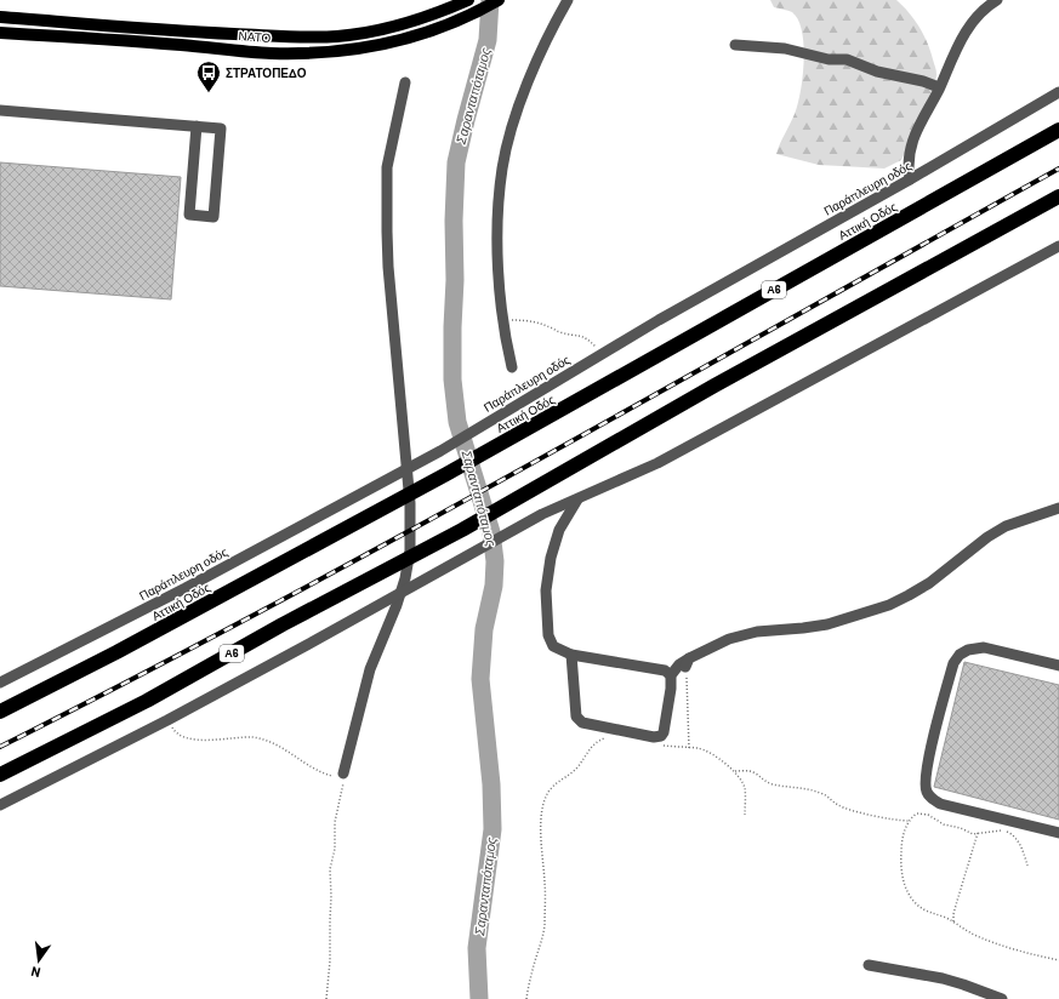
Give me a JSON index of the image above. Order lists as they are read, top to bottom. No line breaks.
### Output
{"streets":{"highway":["Αττική Οδός","Α6"],"main road":["ΝΑΤΟ"],"street":["Παράπλευρη οδός"]},"water":["Σαρανταπόταμος"],"places":{"bus stop":["ΣΤΡΑΤΟΠΕΔΟ"]},"north":"bottom"}
